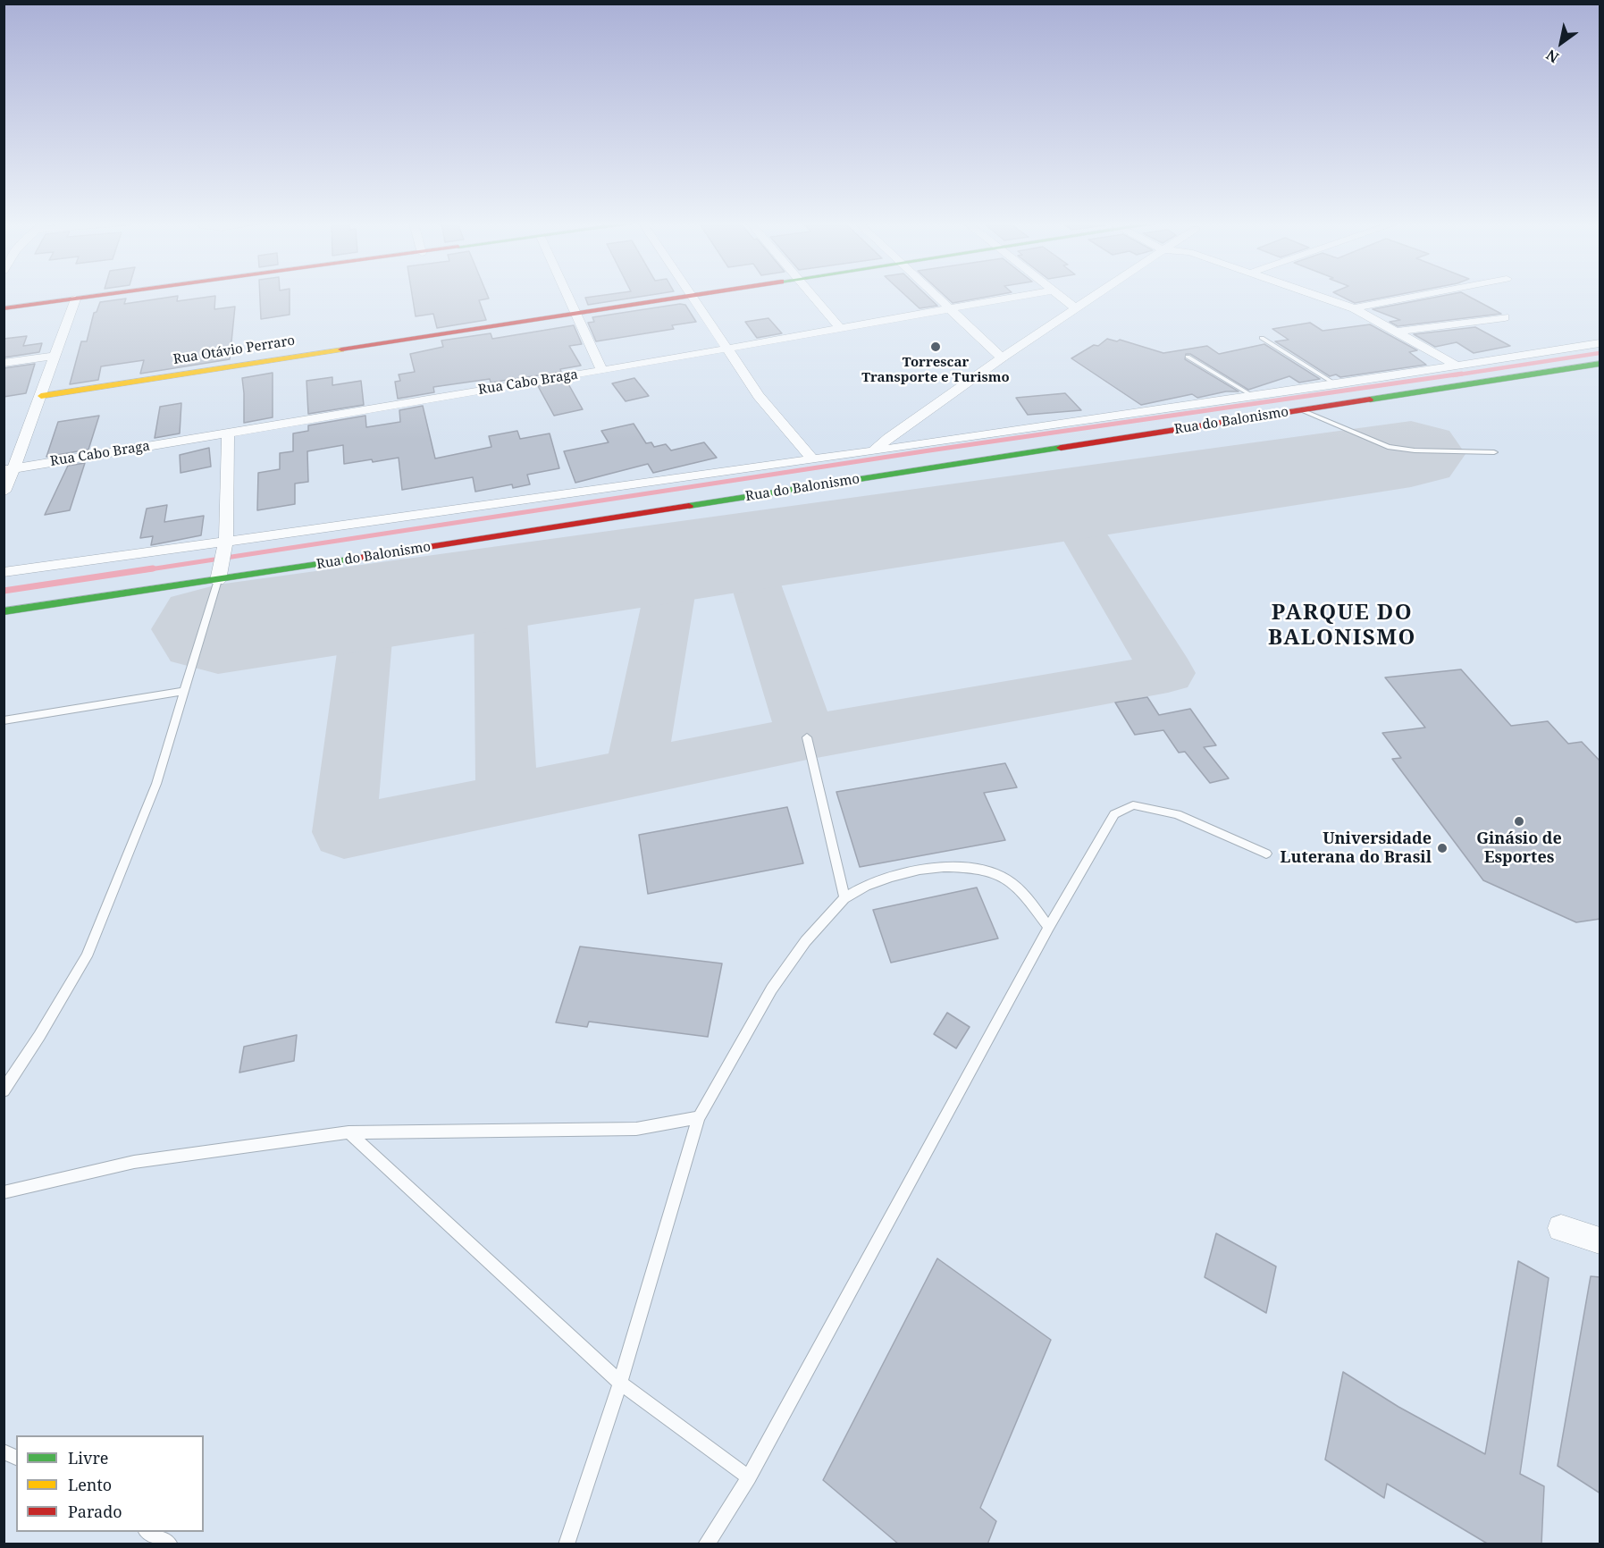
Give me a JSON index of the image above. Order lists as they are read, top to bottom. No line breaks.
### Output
{"streets":{"street":["Rua Otávio Perraro","Rua Cabo Braga","Rua do Balonismo"]},"districts":["PARQUE DO BALONISMO"],"places":["Torrescar Transporte e Turismo","Ginásio de Esportes","Universidade Luterana do Brasil"],"legend":["Livre","Lento","Parado"],"north":"bottom left"}
